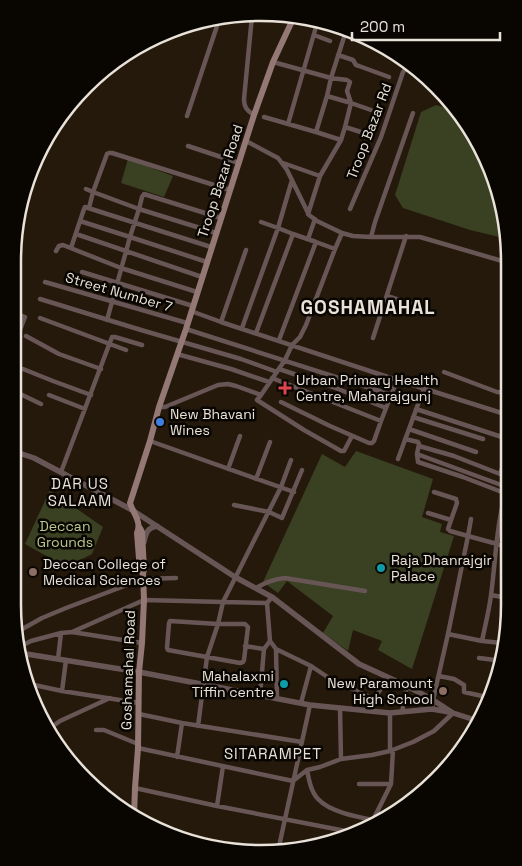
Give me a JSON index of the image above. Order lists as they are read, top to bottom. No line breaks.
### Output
{"streets":{"main road":["Troop Bazar Road","Goshamahal Road"],"street":["Troop Bazar Rd","Street Number 7"]},"crossings":[["Troop Bazar Road","Street Number 7"]],"districts":["GOSHAMAHAL","DAR US SALAAM","SITARAMPET"],"parks":["Deccan Grounds"],"places":{"health":["Urban Primary Health Centre, Maharajgunj"],"other":["New Bhavani Wines","Raja Dhanrajgir Palace","Deccan College of Medical Sciences","Mahalaxmi Tiffin centre","New Paramount High School"]},"scale_bar":"200 m"}
